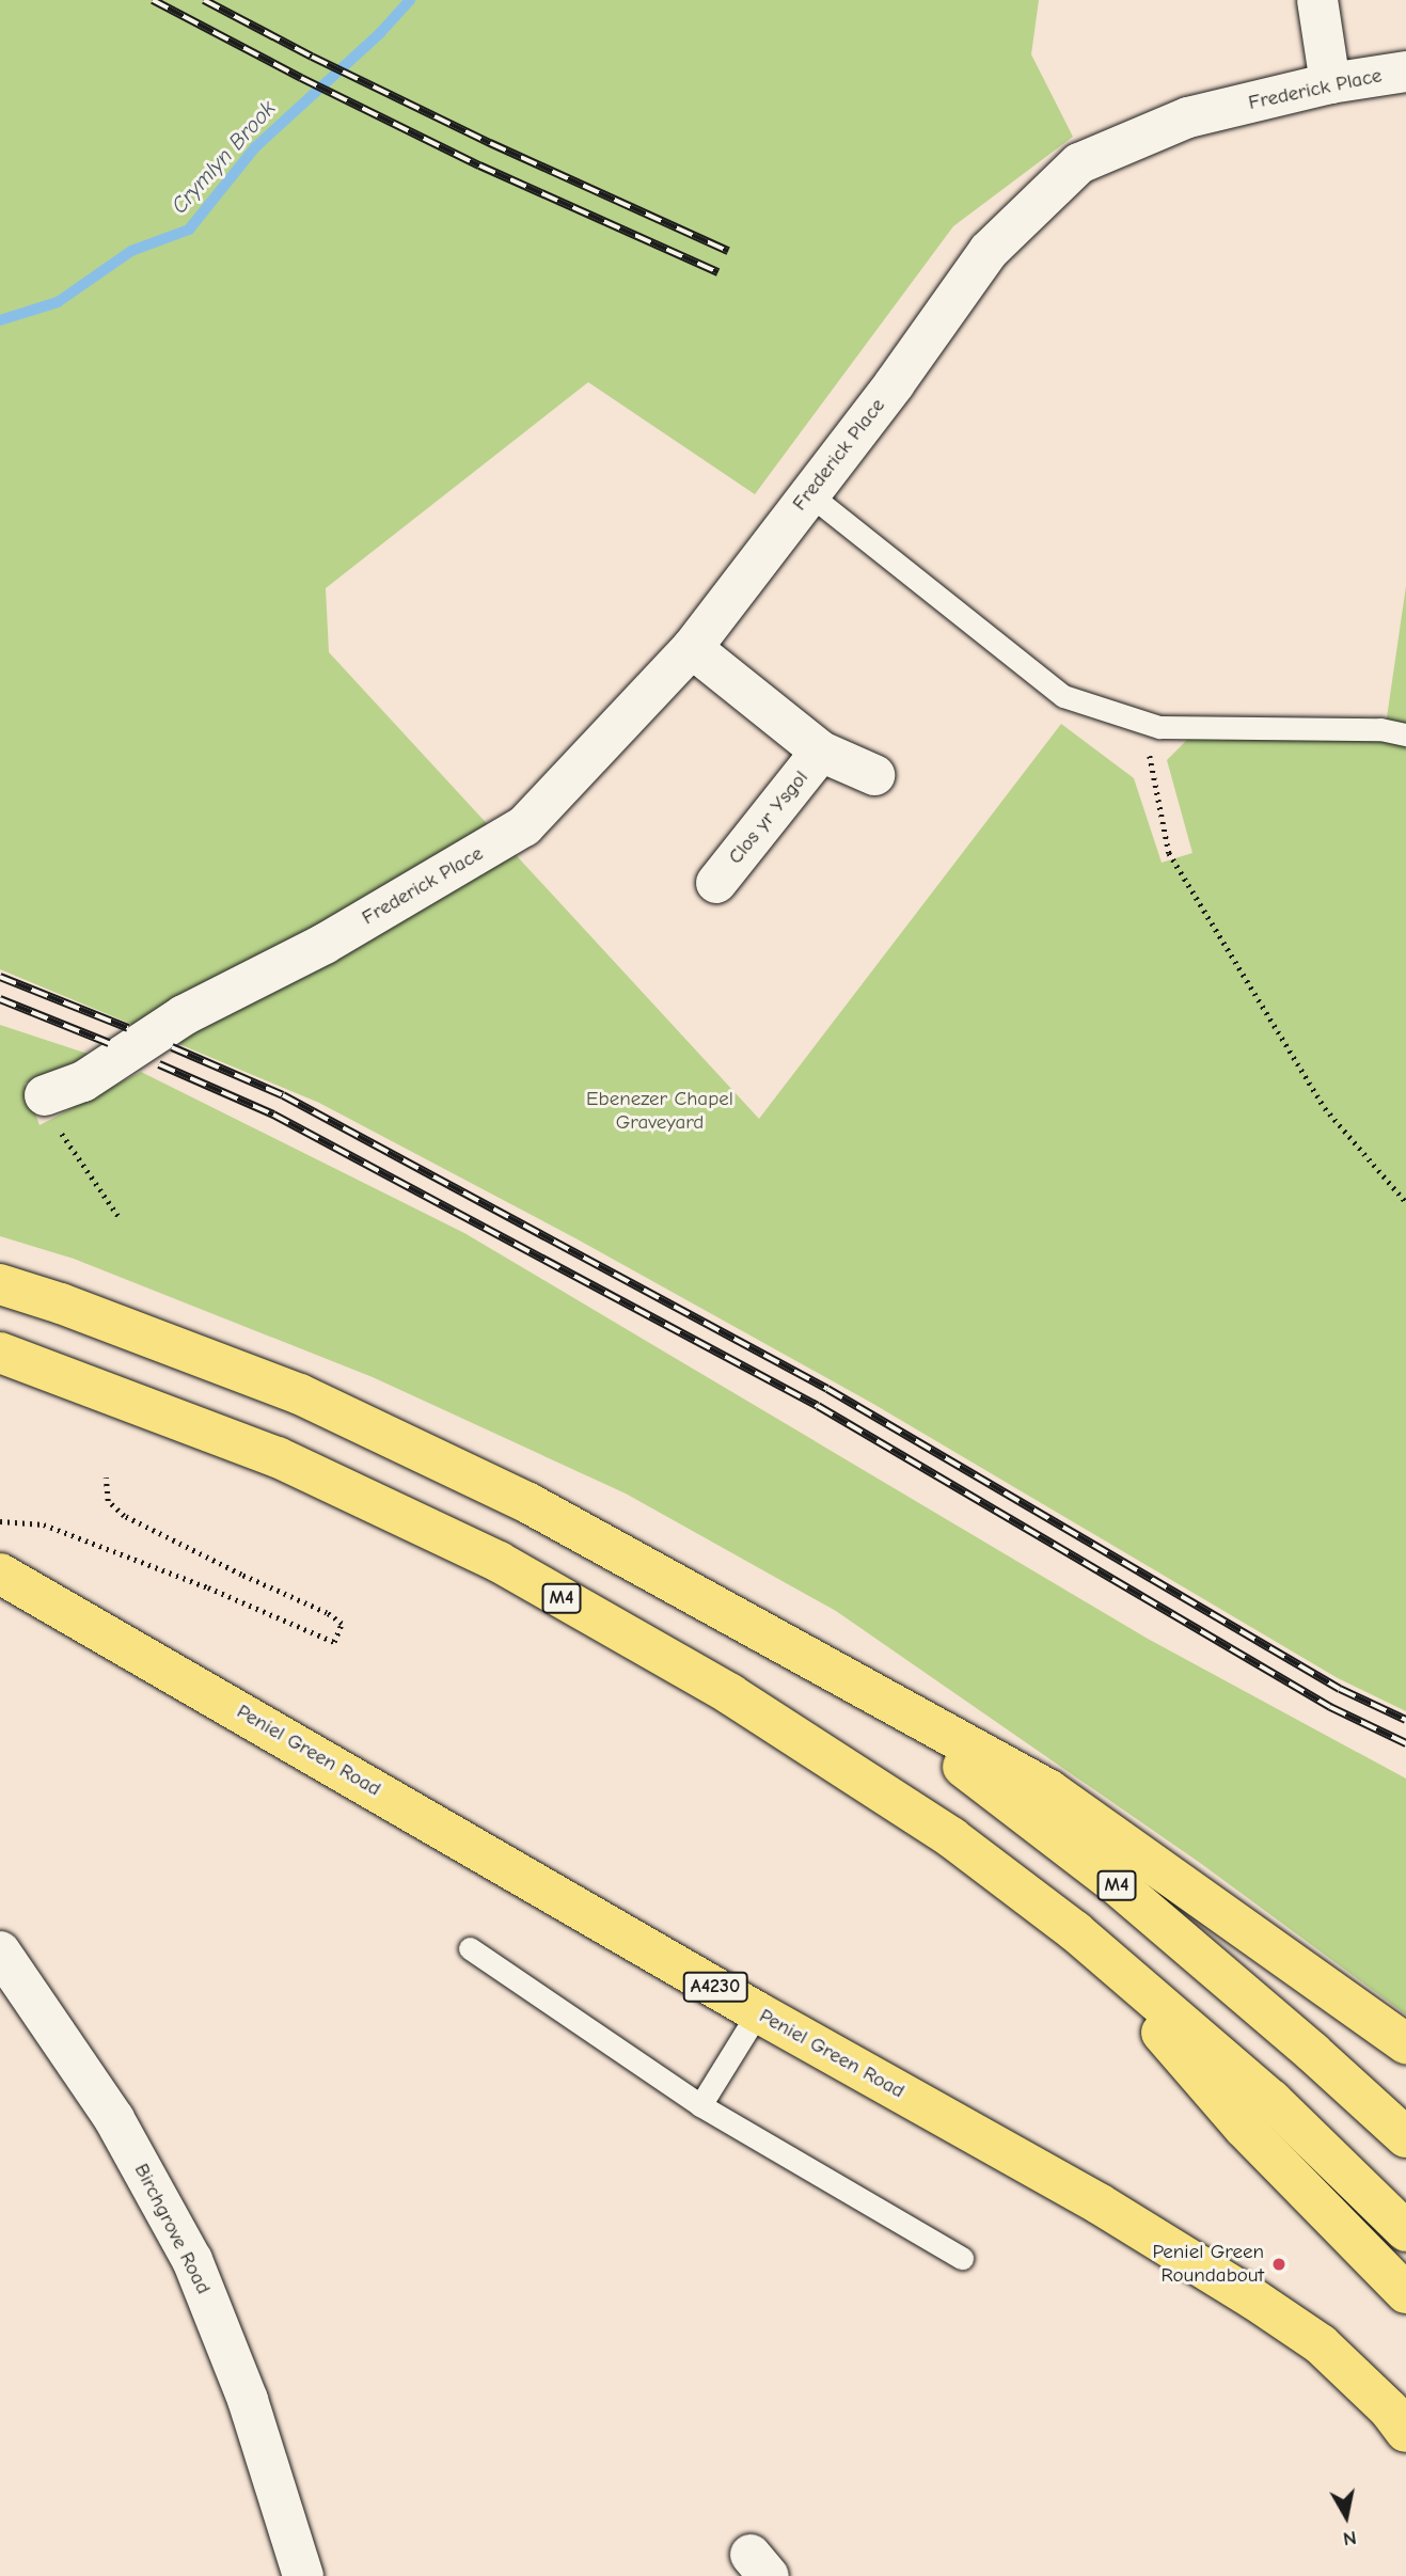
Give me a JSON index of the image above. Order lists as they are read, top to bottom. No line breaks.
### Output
{"streets":{"main road":["M4","Peniel Green Road","A4230"],"street":["Frederick Place","Clos yr Ysgol","Birchgrove Road"]},"crossings":[["Frederick Place","Clos yr Ysgol"]],"water":["Crymlyn Brook"],"parks":["Ebenezer Chapel Graveyard"],"places":["Peniel Green Roundabout"],"north":"bottom"}
